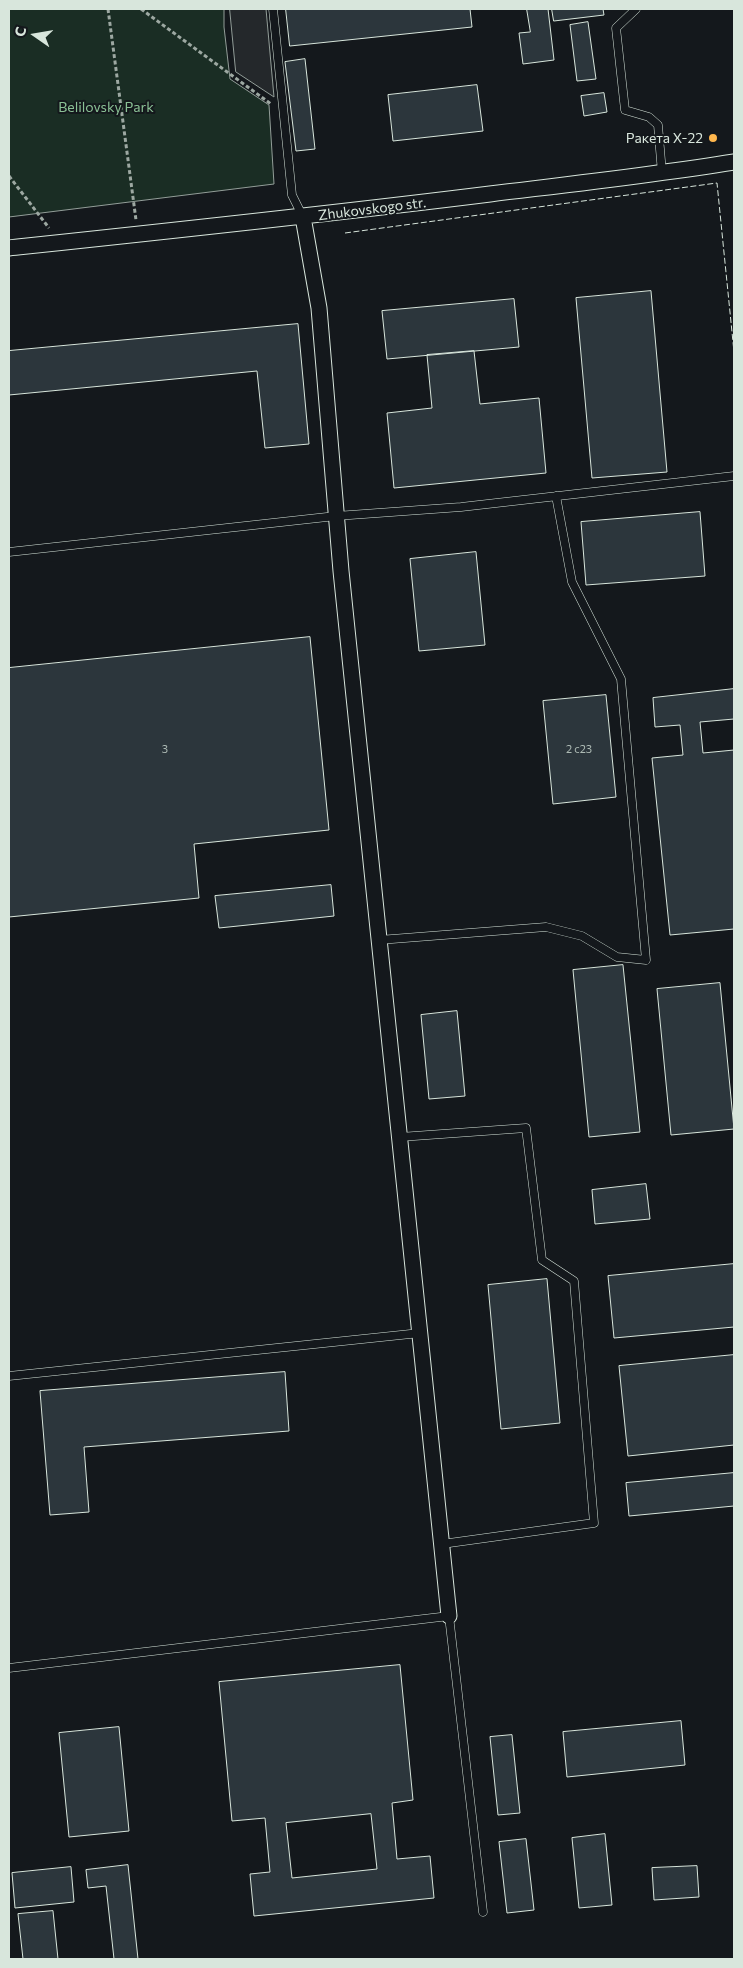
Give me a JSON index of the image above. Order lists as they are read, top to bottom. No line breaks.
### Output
{"streets":{"street":["Zhukovskogo str."]},"parks":["Belilovsky Park"],"places":["Ракета Х-22"],"house_numbers":["3","2 с23"],"north":"left"}
